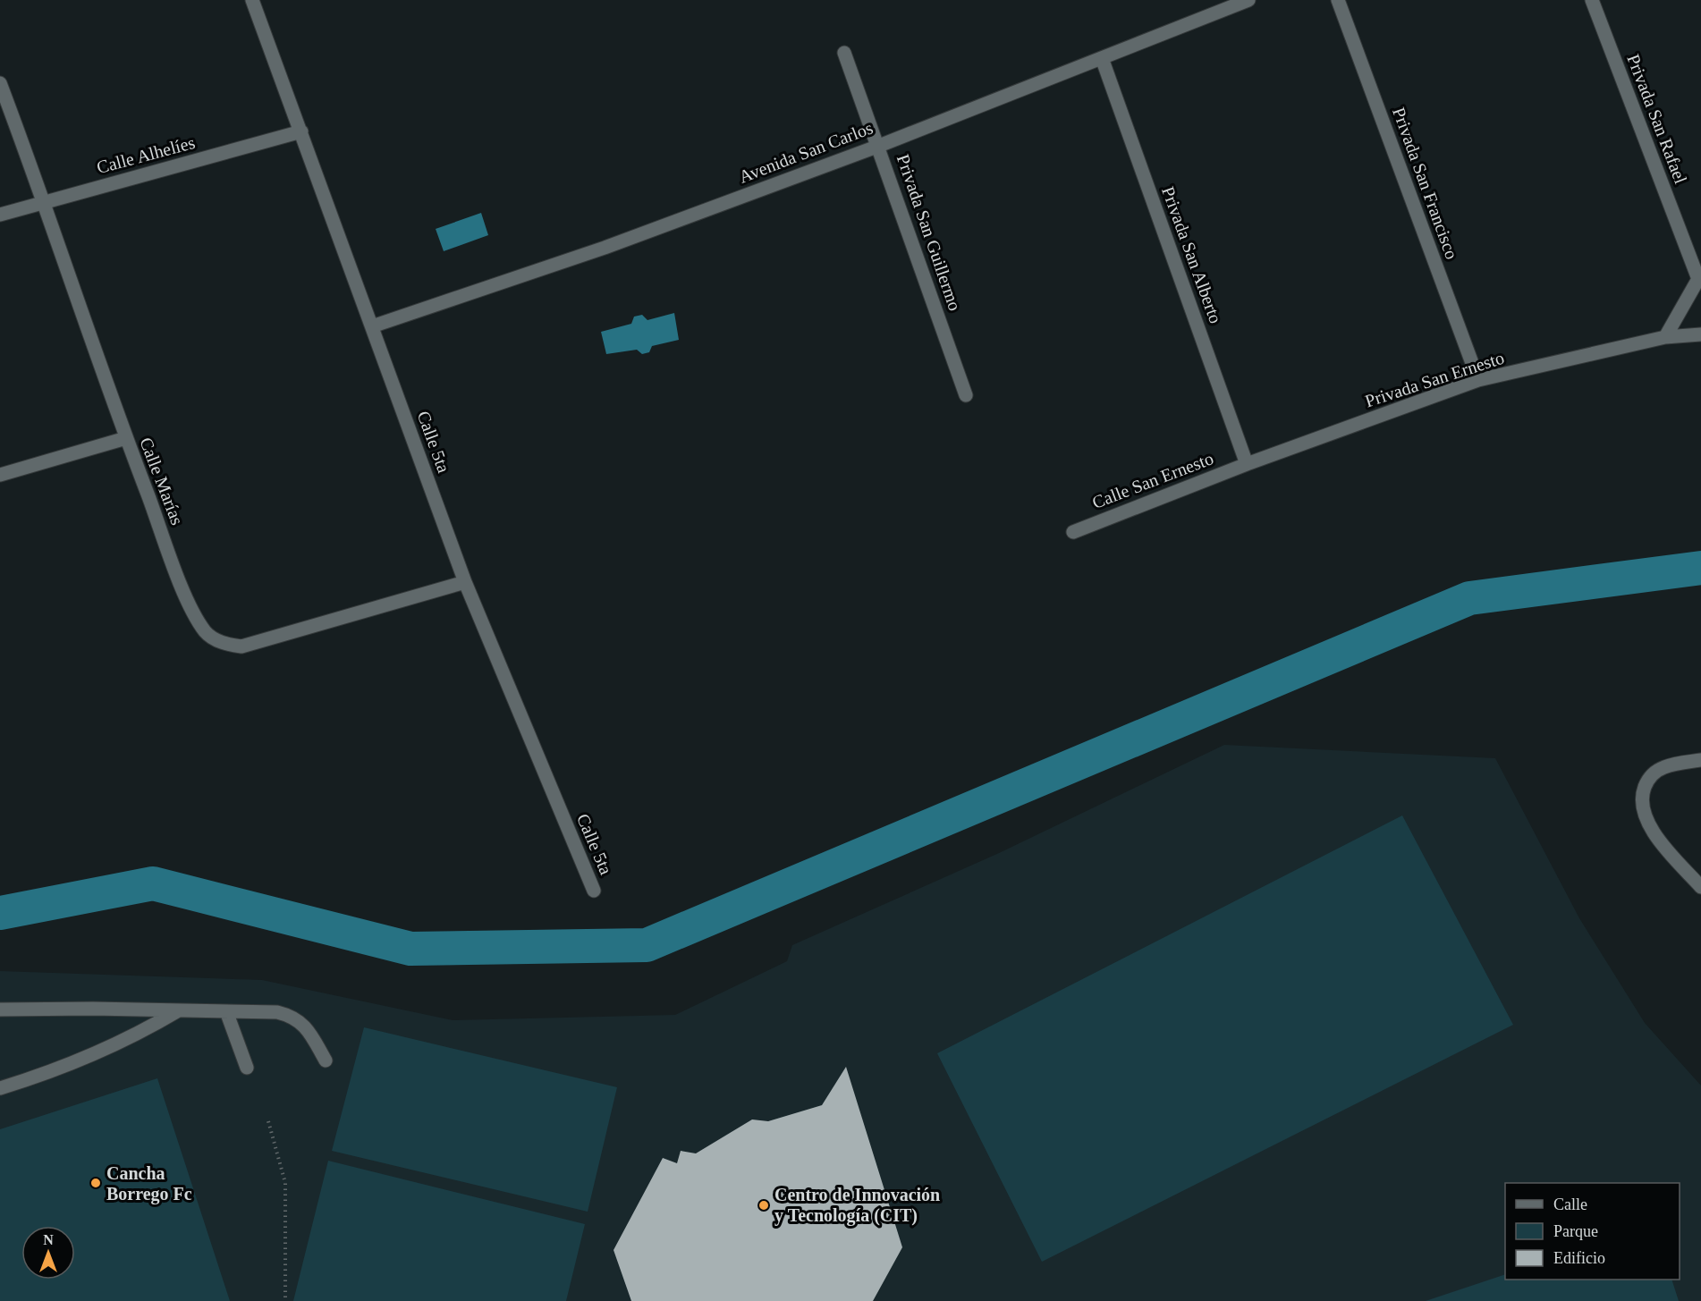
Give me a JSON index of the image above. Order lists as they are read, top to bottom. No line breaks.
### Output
{"streets":{"street":["Privada San Rafael","Avenida San Carlos","Calle Alhelíes","Privada San Francisco","Privada San Guillermo","Privada San Alberto","Privada San Ernesto","Calle 5ta","Calle San Ernesto","Calle Marías"]},"crossings":[["Privada San Rafael","Privada San Ernesto"],["Avenida San Carlos","Privada San Guillermo"],["Avenida San Carlos","Privada San Alberto"],["Avenida San Carlos","Calle 5ta"],["Calle Alhelíes","Calle 5ta"],["Calle Alhelíes","Calle Marías"],["Privada San Francisco","Privada San Ernesto"],["Privada San Alberto","Privada San Ernesto"],["Privada San Alberto","Calle San Ernesto"],["Privada San Ernesto","Calle San Ernesto"],["Calle 5ta","Calle Marías"]],"places":["Cancha Borrego Fc","Centro de Innovación y Tecnología (CIT)"],"legend":["Calle","Parque","Edificio"],"north":"top"}
